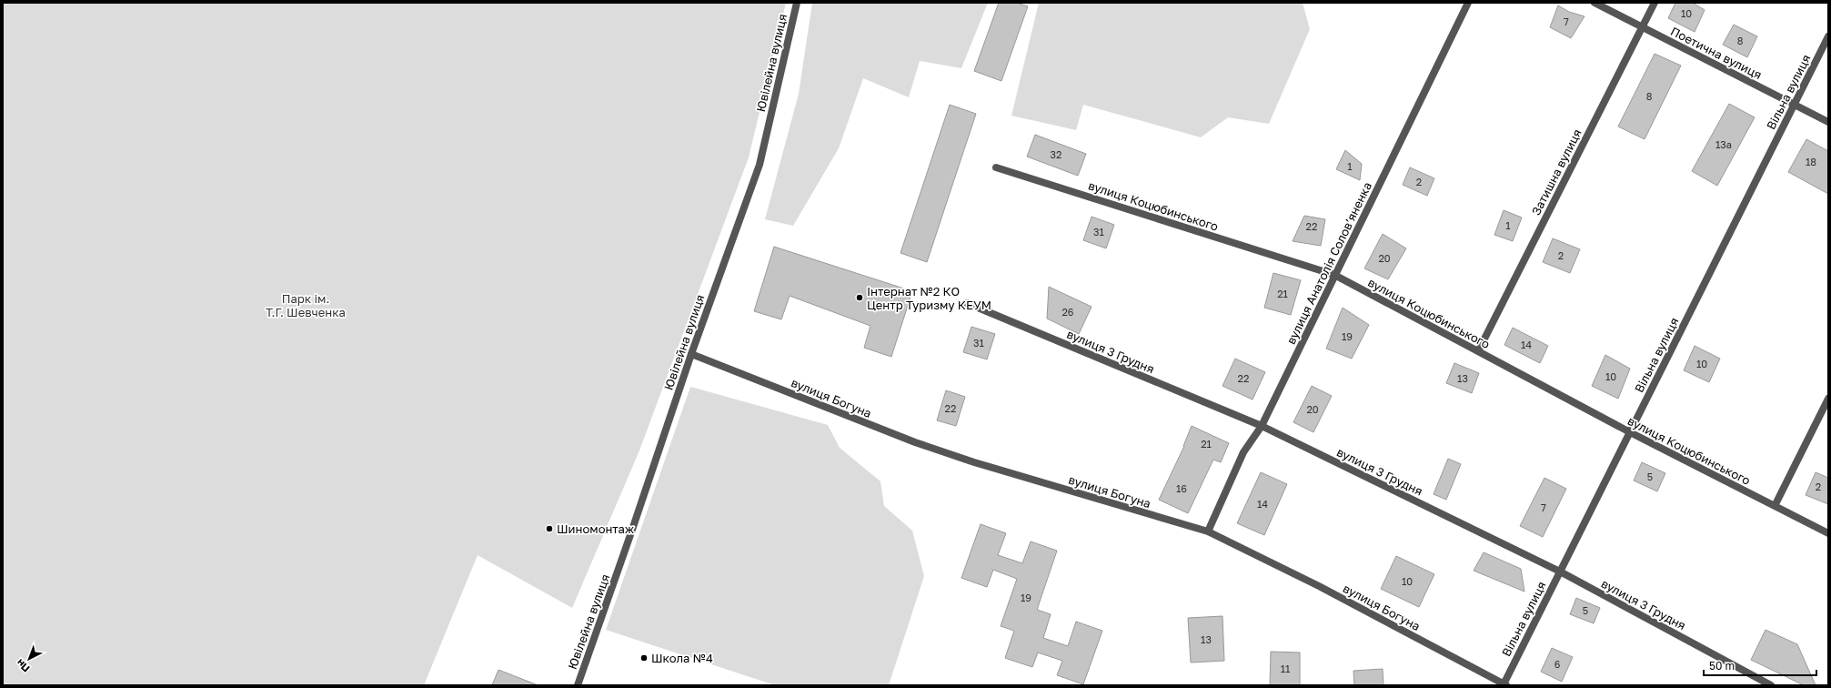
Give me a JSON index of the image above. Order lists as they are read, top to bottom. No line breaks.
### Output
{"streets":{"street":["Поетична вулиця","Ювілейна вулиця","Вільна вулиця","Затишна вулиця","вулиця Коцюбинського","вулиця Анатолія Соловʼяненка","вулиця 3 Грудня","вулиця Богуна"]},"crossings":[["Поетична вулиця","Вільна вулиця"],["Поетична вулиця","Затишна вулиця"],["Ювілейна вулиця","вулиця Богуна"],["Вільна вулиця","вулиця Коцюбинського"],["Вільна вулиця","вулиця 3 Грудня"],["Вільна вулиця","вулиця Богуна"],["Затишна вулиця","вулиця Коцюбинського"],["вулиця Коцюбинського","вулиця Анатолія Соловʼяненка"],["вулиця Анатолія Соловʼяненка","вулиця 3 Грудня"],["вулиця Анатолія Соловʼяненка","вулиця Богуна"]],"parks":["Парк ім. Т.Г. Шевченка"],"places":["Інтернат №2 КО Центр Туризму КЕУМ","Шиномонтаж","Школа №4"],"house_numbers":["10","7","8","8","13а","32","18","1","2","1","22","31","2","20","21","26","19","31","14","10","10","22","13","22","20","21","5","2","16","14","7","10","19","5","13","6","11"],"scale_bar":"50 m","north":"bottom left"}
